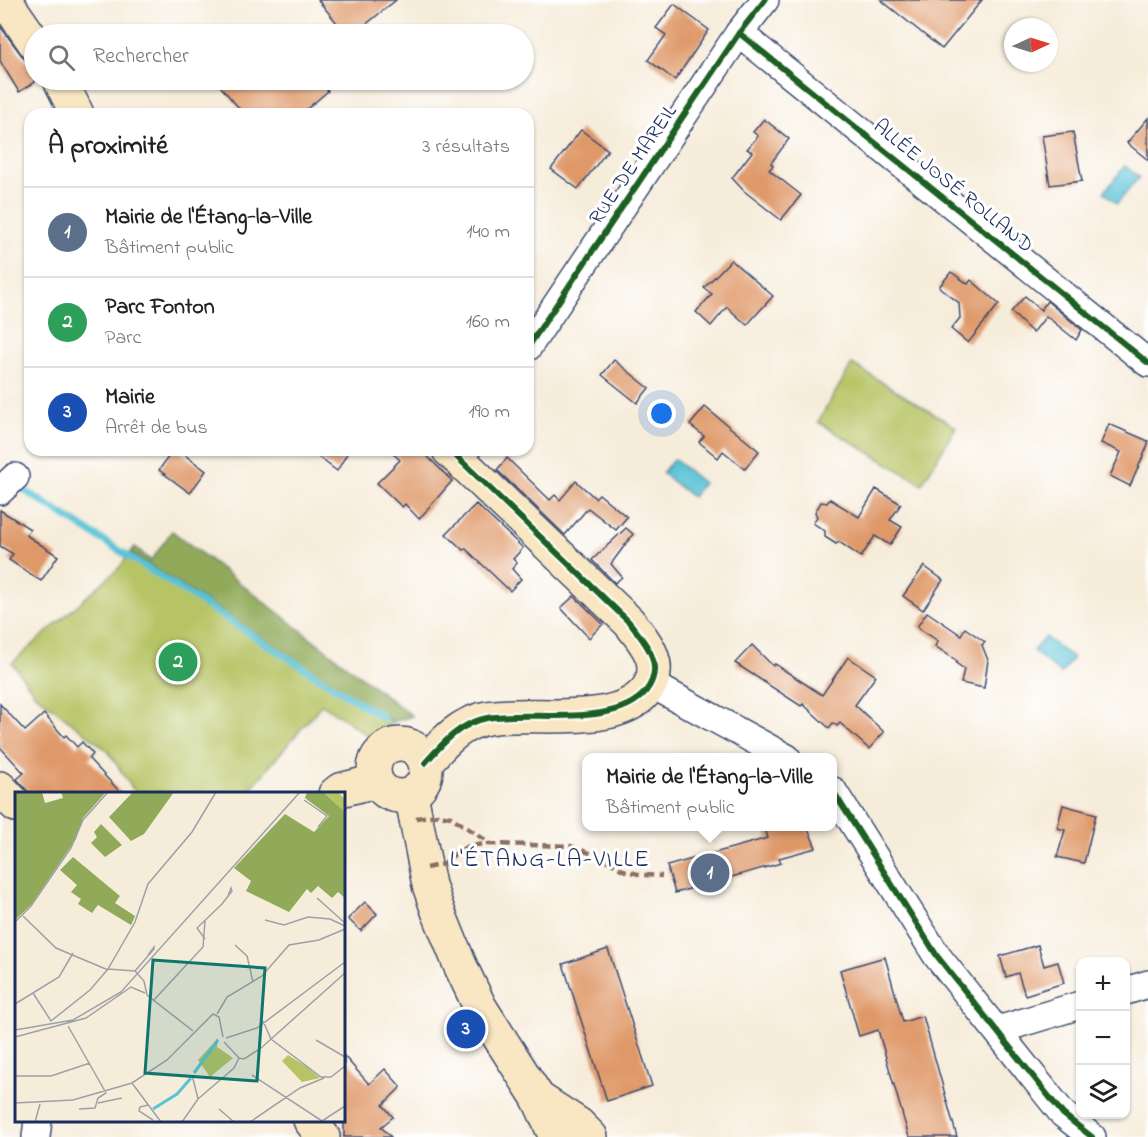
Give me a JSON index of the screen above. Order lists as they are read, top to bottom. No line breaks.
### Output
{"streets":{"street":["RUE DE MAREIL","ALLÉE JOSÉ ROLLAND"]},"crossings":[["RUE DE MAREIL","ALLÉE JOSÉ ROLLAND"]],"districts":["L'ÉTANG-LA-VILLE"],"north":"right","page":{"search":"Rechercher","heading":["À proximité","3 résultats"],"list":[{"mark":"1","name":"Mairie de l'Étang-la-Ville","note":"Bâtiment public","value":"140 m"},{"mark":"2","name":"Parc Fonton","note":"Parc","value":"160 m"},{"mark":"3","name":"Mairie","note":"Arrêt de bus","value":"190 m"}],"pins":["2","1","3"],"popup":["Mairie de l'Étang-la-Ville","Bâtiment public"],"map_buttons":["+","−"]}}
